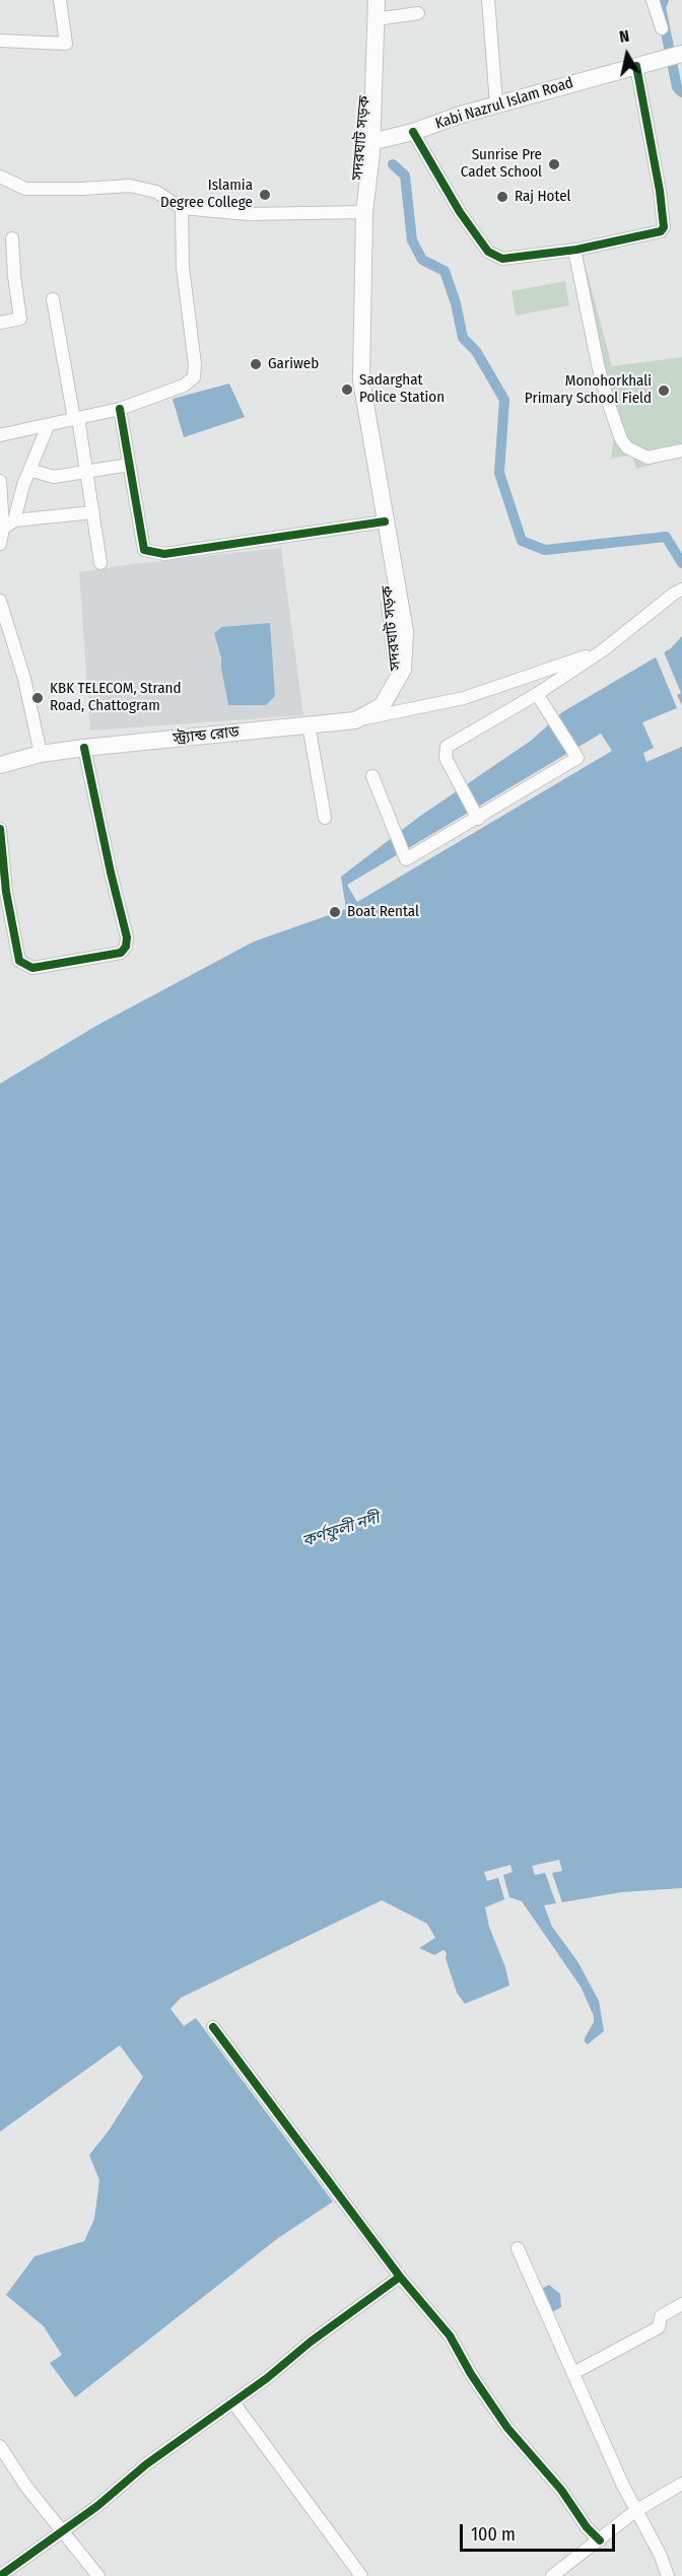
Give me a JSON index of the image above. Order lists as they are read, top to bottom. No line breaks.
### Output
{"streets":{"main road":["Kabi Nazrul Islam Road","সদরঘাট সড়ক","স্ট্র্যান্ড রোড"]},"crossings":[["Kabi Nazrul Islam Road","সদরঘাট সড়ক"],["সদরঘাট সড়ক","স্ট্র্যান্ড রোড"]],"water":["কর্ণফুলী নদী"],"places":["Sunrise Pre Cadet School","Islamia Degree College","Raj Hotel","Gariweb","Sadarghat Police Station","Monohorkhali Primary School Field","KBK TELECOM, Strand Road, Chattogram","Boat Rental"],"scale_bar":"100 m","north":"top"}
